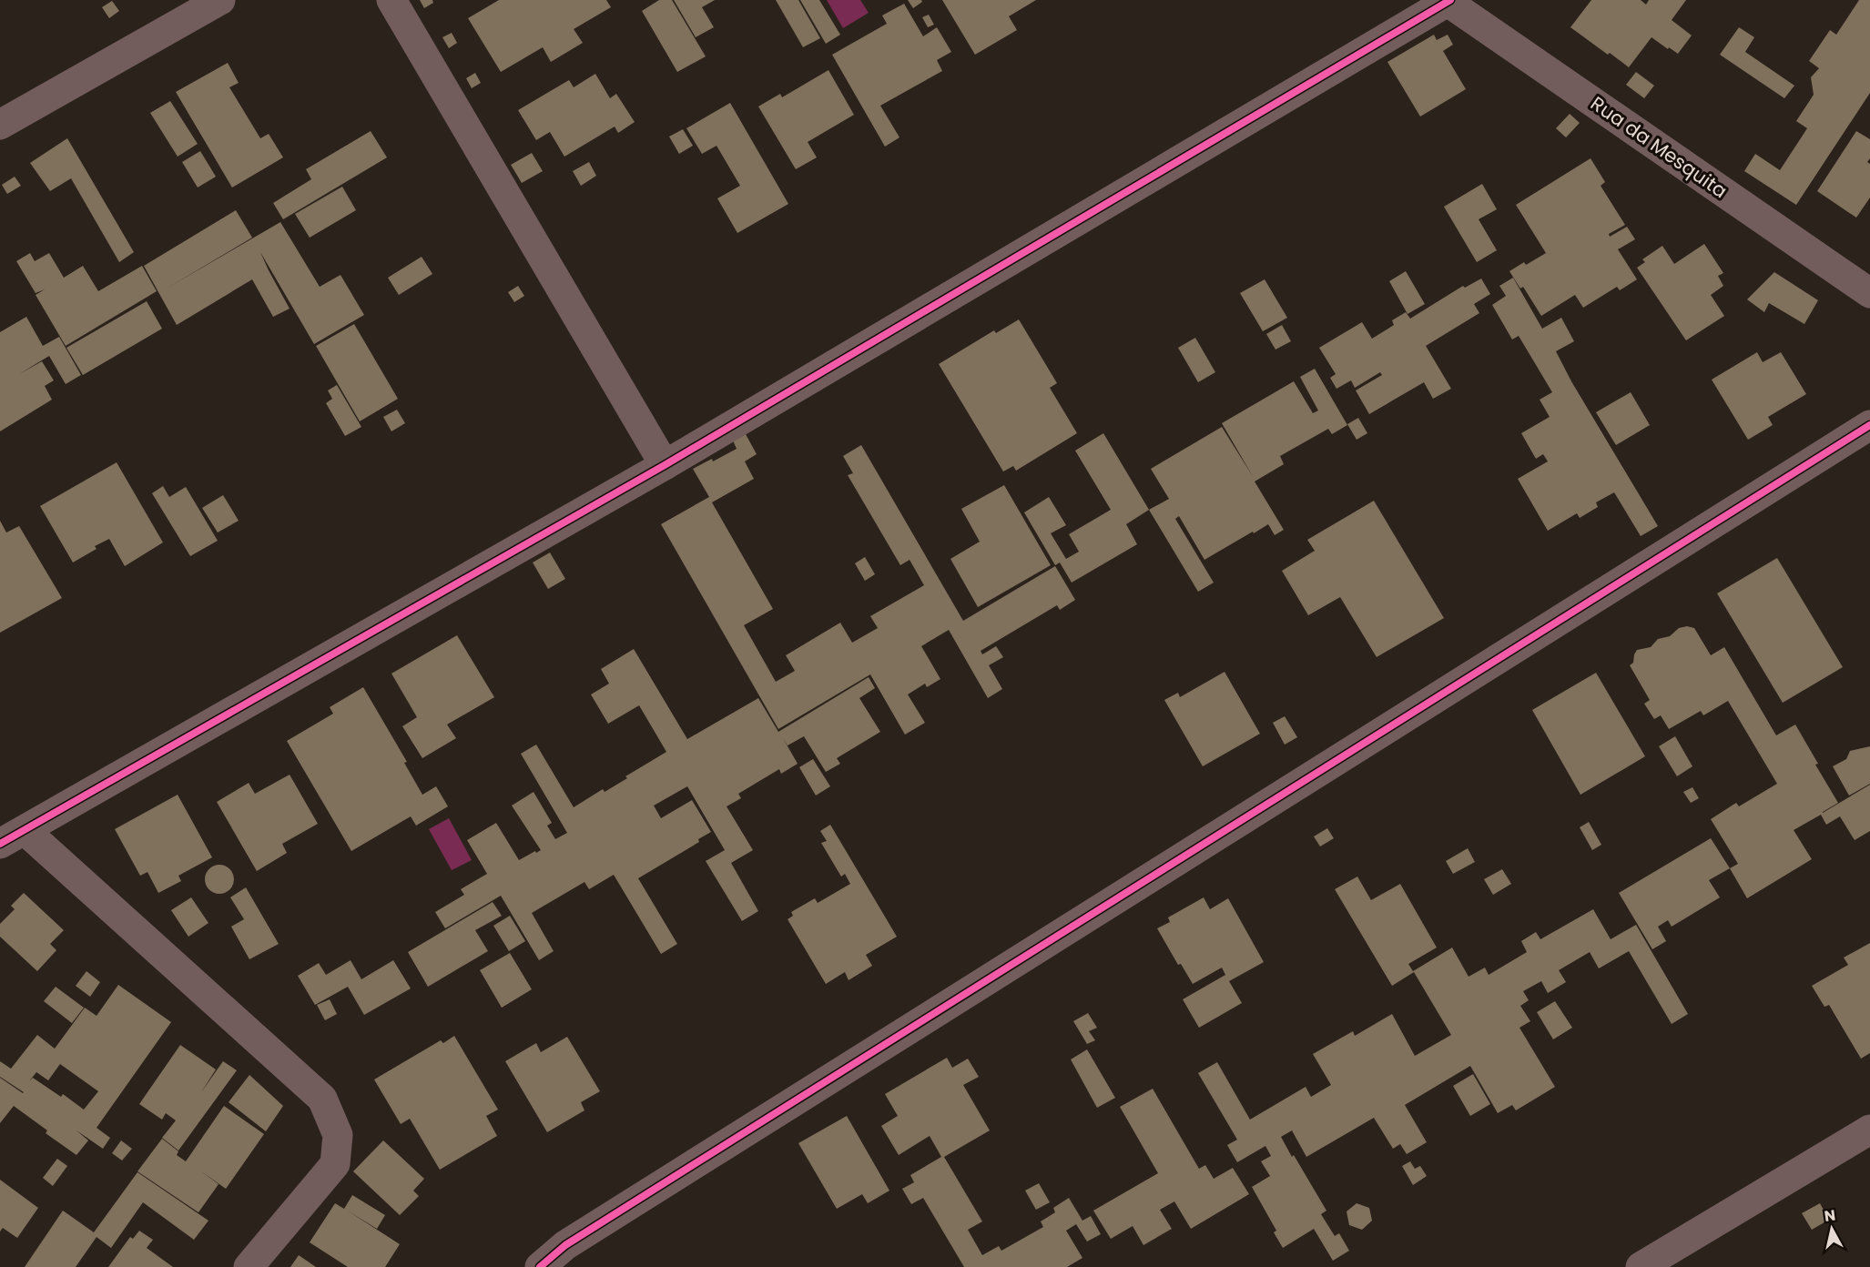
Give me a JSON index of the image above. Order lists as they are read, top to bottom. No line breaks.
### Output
{"streets":{"street":["Rua da Mesquita"]},"north":"top"}
